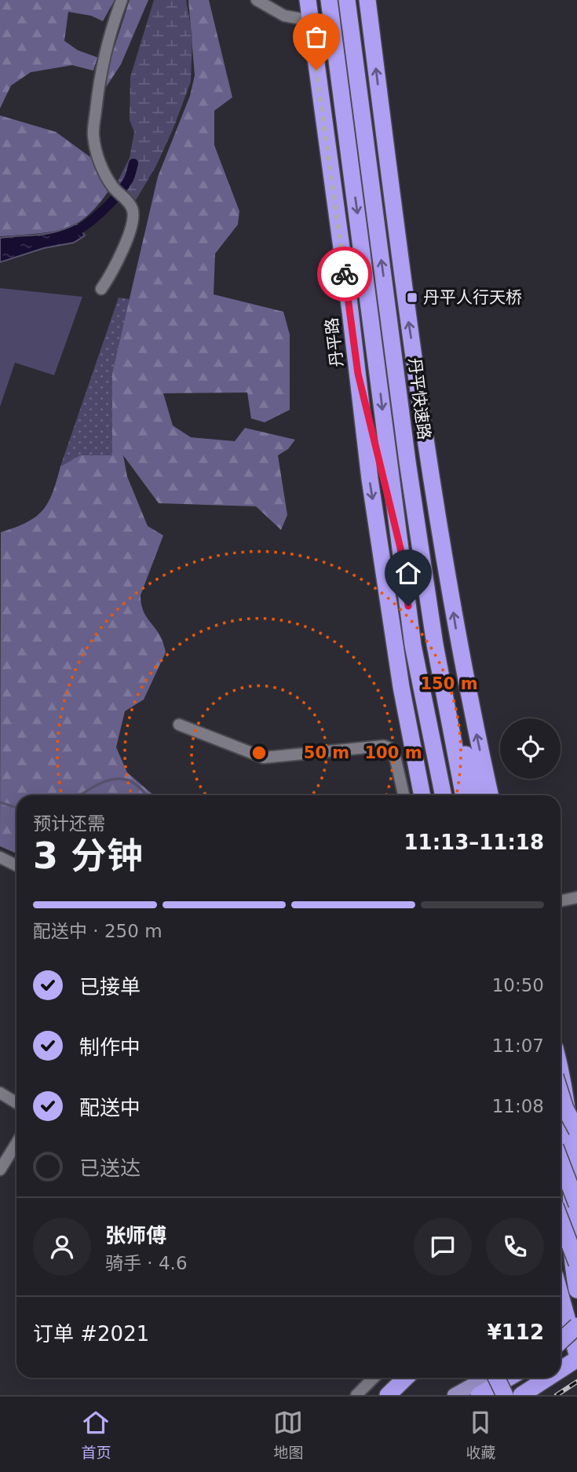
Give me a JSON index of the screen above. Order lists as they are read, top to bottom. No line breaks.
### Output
{"streets":{"highway":["丹平路","丹平快速路"]},"places":{"transit":["丹平人行天桥"]},"page":{"heading":["3 分钟","预计还需","11:13–11:18"],"panel":["张师傅","骑手 · 4.6","订单 #2021","¥112"],"bar":"配送中 · 250 m","list":[["已接单","10:50"],["制作中","11:07"],["配送中","11:08"],"已送达"],"tabs":["首页","地图","收藏"]},"rings":["150 m","50 m","100 m"]}
